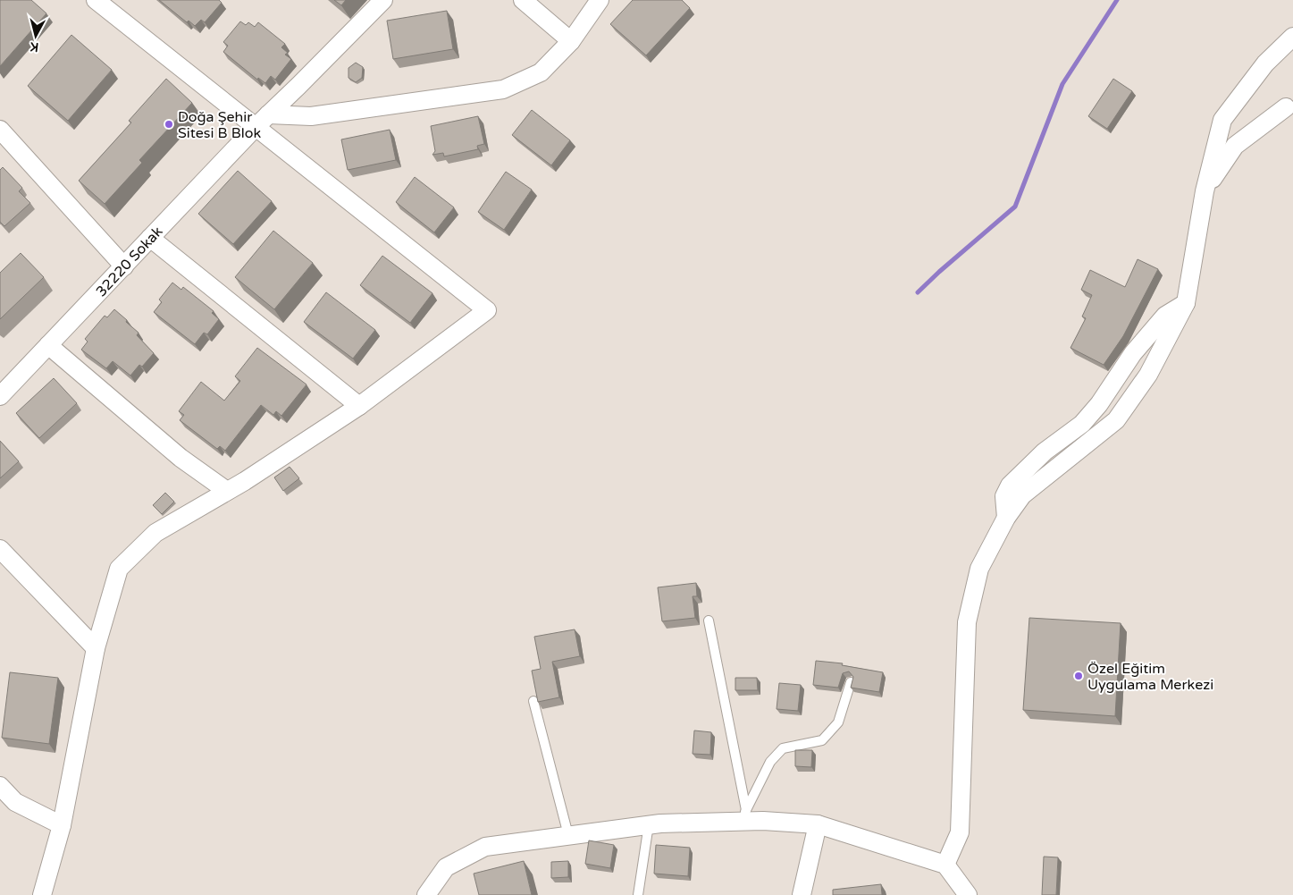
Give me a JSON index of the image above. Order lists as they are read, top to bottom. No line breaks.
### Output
{"streets":{"street":["32220 Sokak"]},"places":["Doğa Şehir Sitesi B Blok","Özel Eğitim Uygulama Merkezi"],"north":"bottom"}
